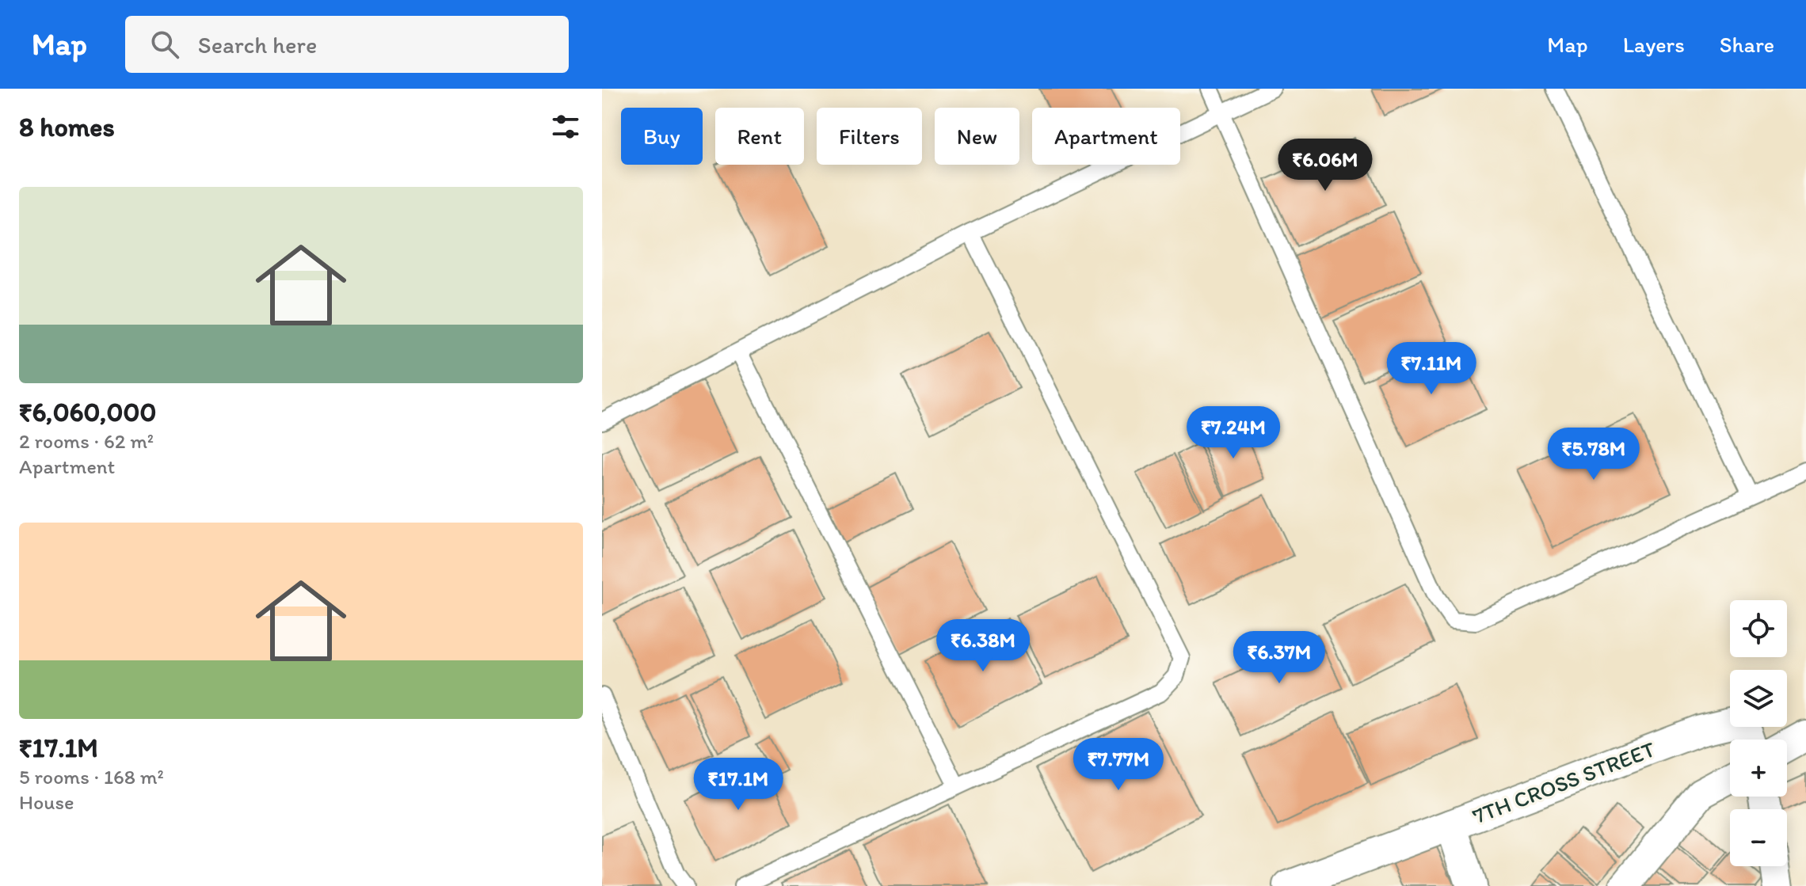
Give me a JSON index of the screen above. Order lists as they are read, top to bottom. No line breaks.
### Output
{"streets":{"street":["7TH CROSS STREET"]},"page":{"header":"Map","search":"Search here","nav":["Map","Layers","Share"],"heading":"8 homes","chip":["Buy","Rent","Filters","New","Apartment"],"price":["₹6.06M","₹7.11M","₹7.24M","₹5.78M","₹6.38M","₹6.37M","₹7.77M","₹17.1M"],"list":[{"name":"₹6,060,000","note":"2 rooms · 62 m² · Apartment"},{"name":"₹17.1M","note":"5 rooms · 168 m² · House"}],"map_buttons":["+","−"]}}
